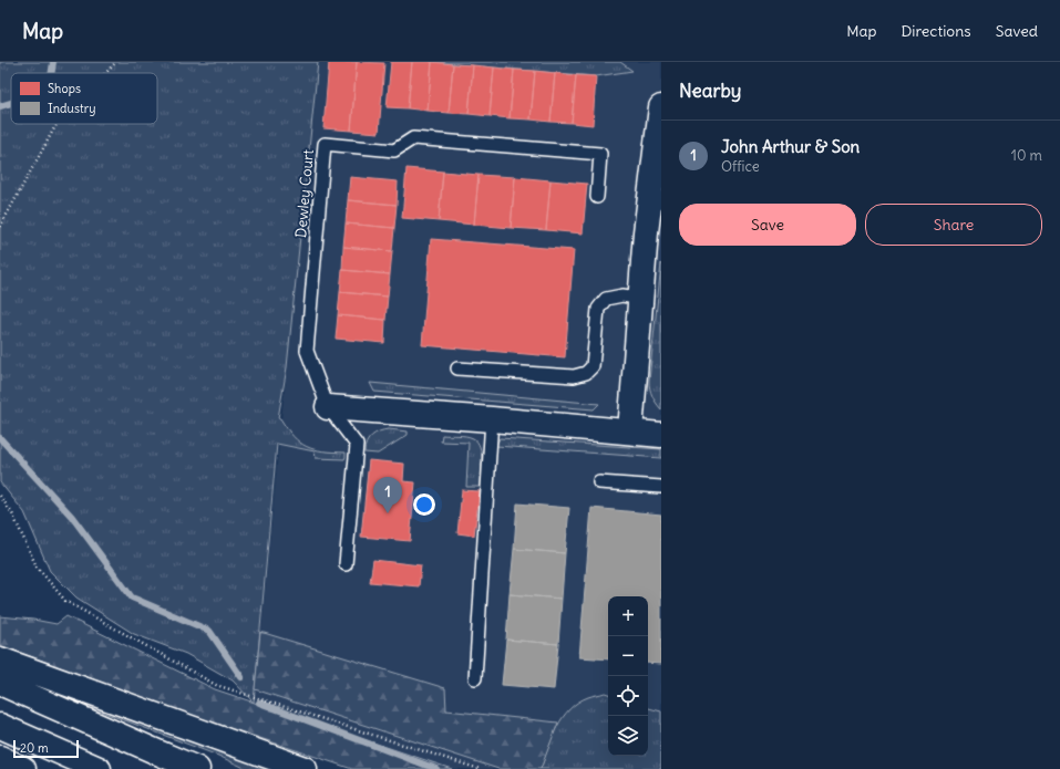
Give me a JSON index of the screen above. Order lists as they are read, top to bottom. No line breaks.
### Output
{"streets":{"lane":["Dewley Court"]},"legend":["Shops","Industry"],"scale_bar":"20 m","page":{"header":"Map","nav":["Map","Directions","Saved"],"heading":"Nearby","list":[{"mark":"1","name":"John Arthur & Son","note":"Office","value":"10 m"}],"buttons":["Save","Share"],"pins":"1","map_buttons":["+","−"],"scale":"20 m"}}
